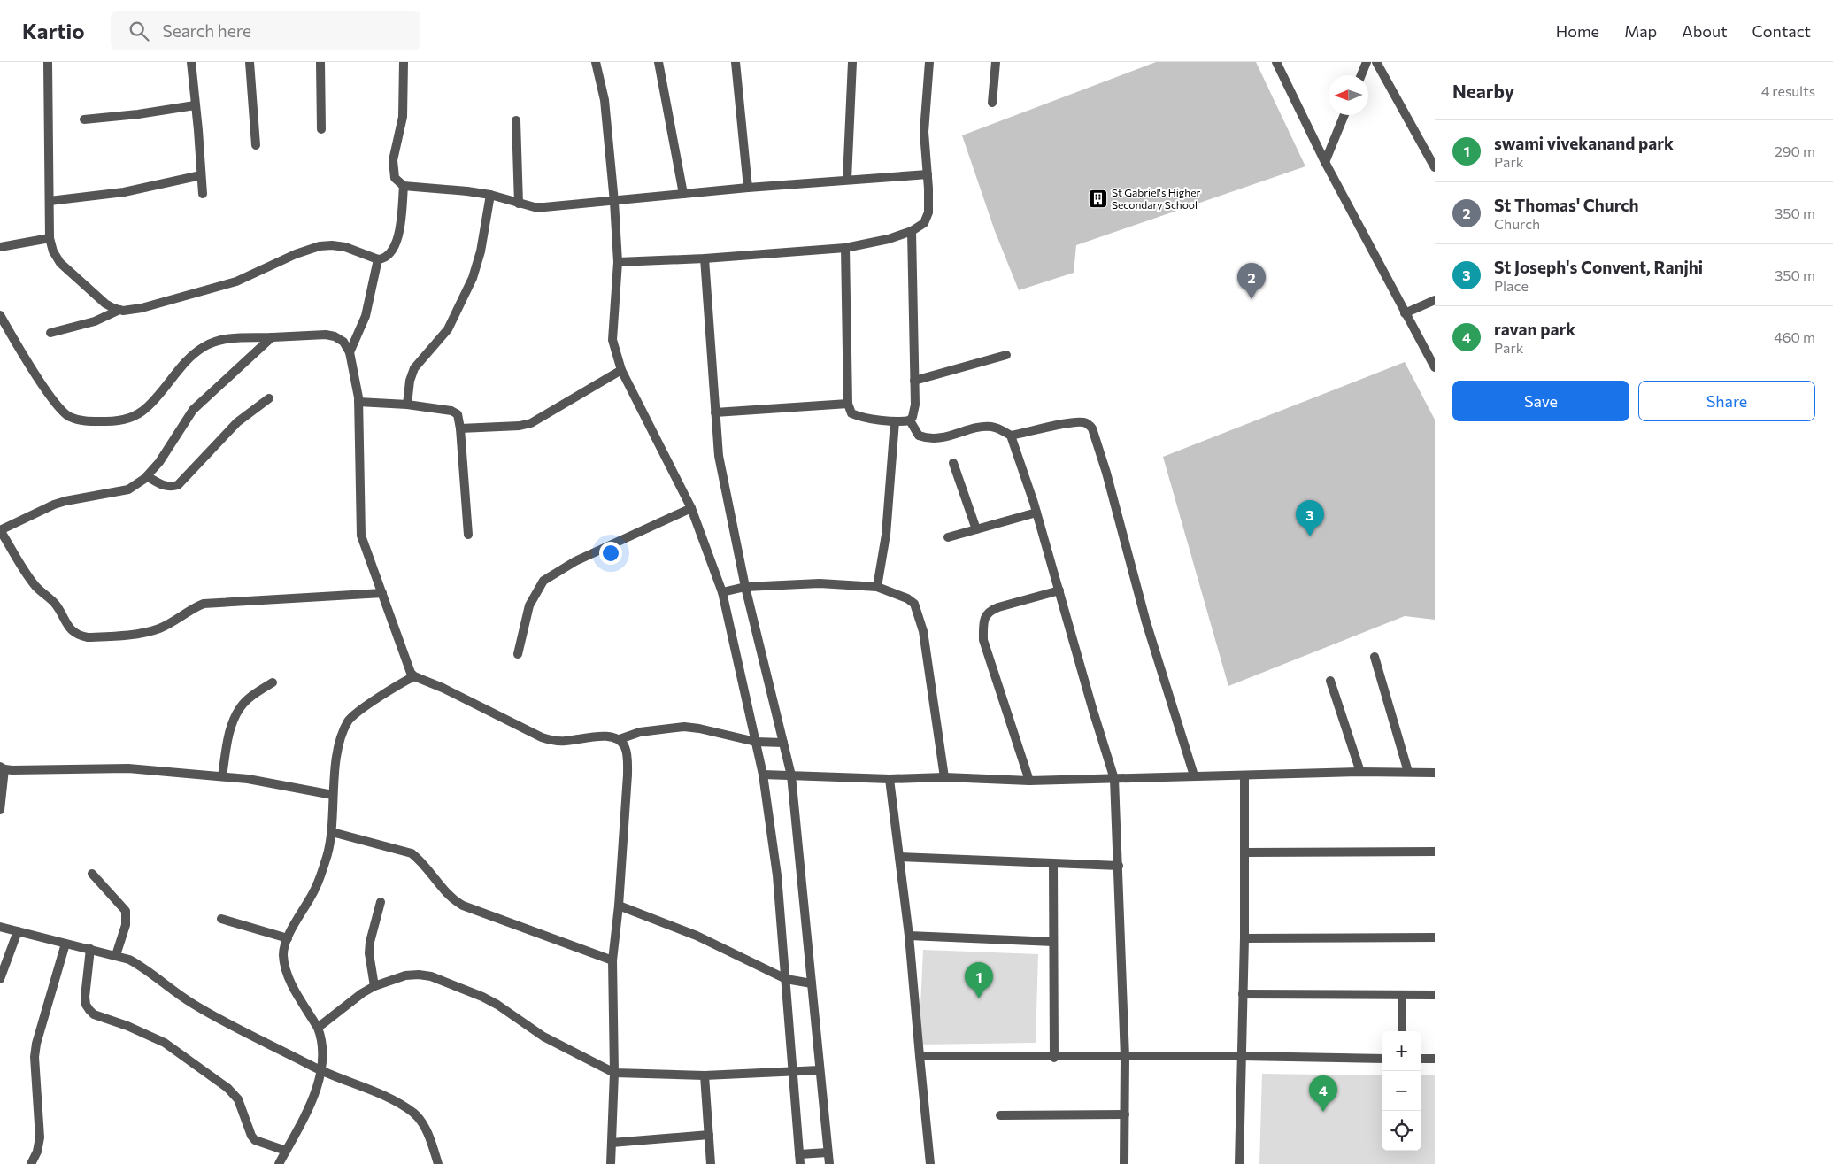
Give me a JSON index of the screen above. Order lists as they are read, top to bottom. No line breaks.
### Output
{"places":{"building":["St Gabriel's Higher Secondary School"]},"north":"left","page":{"header":"Kartio","search":"Search here","nav":["Home","Map","About","Contact"],"heading":["Nearby","4 results"],"list":[{"mark":"1","name":"swami vivekanand park","note":"Park","value":"290 m"},{"mark":"2","name":"St Thomas' Church","note":"Church","value":"350 m"},{"mark":"3","name":"St Joseph's Convent, Ranjhi","note":"Place","value":"350 m"},{"mark":"4","name":"ravan park","note":"Park","value":"460 m"}],"pins":["2","3","1","4"],"buttons":["Save","Share"],"map_buttons":["+","−"]}}
